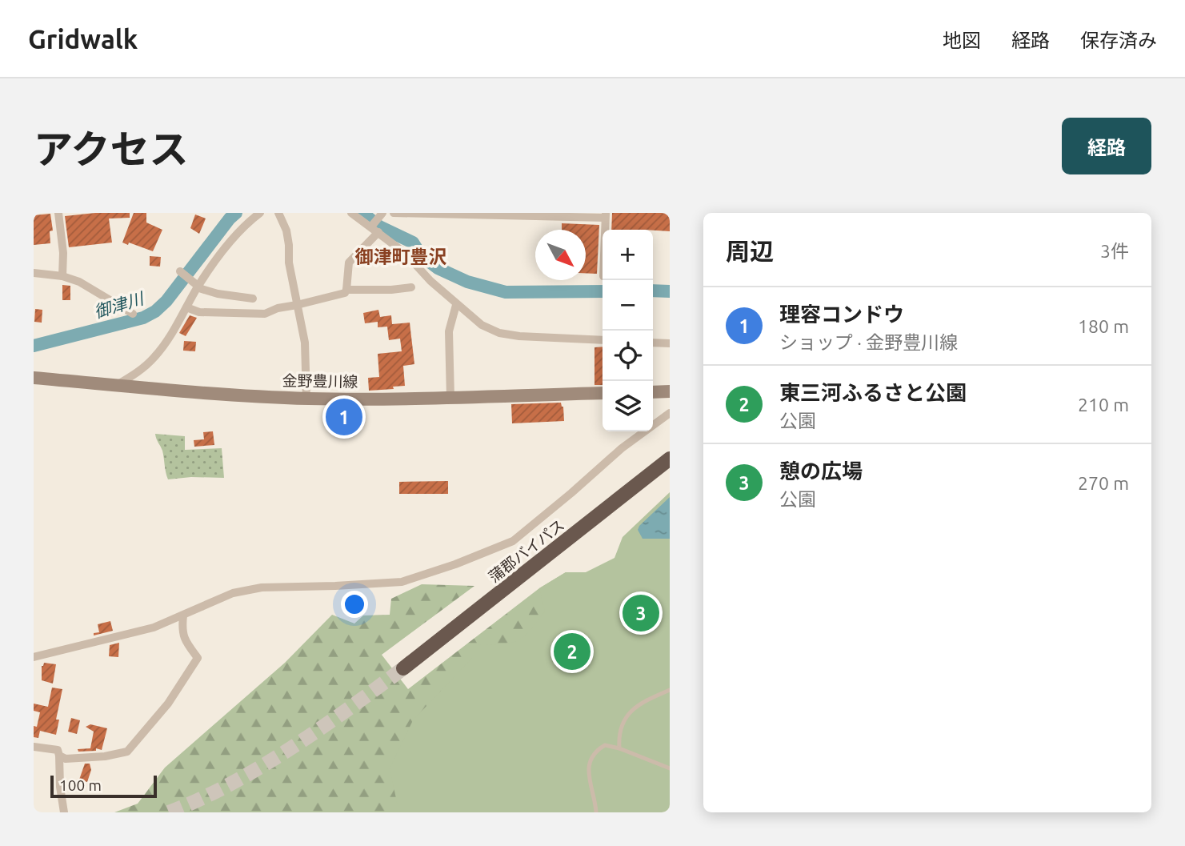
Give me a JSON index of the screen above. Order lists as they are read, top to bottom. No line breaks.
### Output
{"streets":{"highway":["蒲郡バイパス"],"main road":["金野豊川線"]},"districts":["御津町豊沢"],"water":["御津川"],"scale_bar":"100 m","north":"bottom right","page":{"header":"Gridwalk","nav":["地図","経路","保存済み"],"title":"アクセス","buttons":"経路","heading":["周辺","3件"],"map_buttons":["+","−"],"list":[{"mark":"1","name":"理容コンドウ","note":"ショップ · 金野豊川線","value":"180 m"},{"mark":"2","name":"東三河ふるさと公園","note":"公園","value":"210 m"},{"mark":"3","name":"憩の広場","note":"公園","value":"270 m"}],"pins":["1","3","2"],"scale":"100 m"}}
